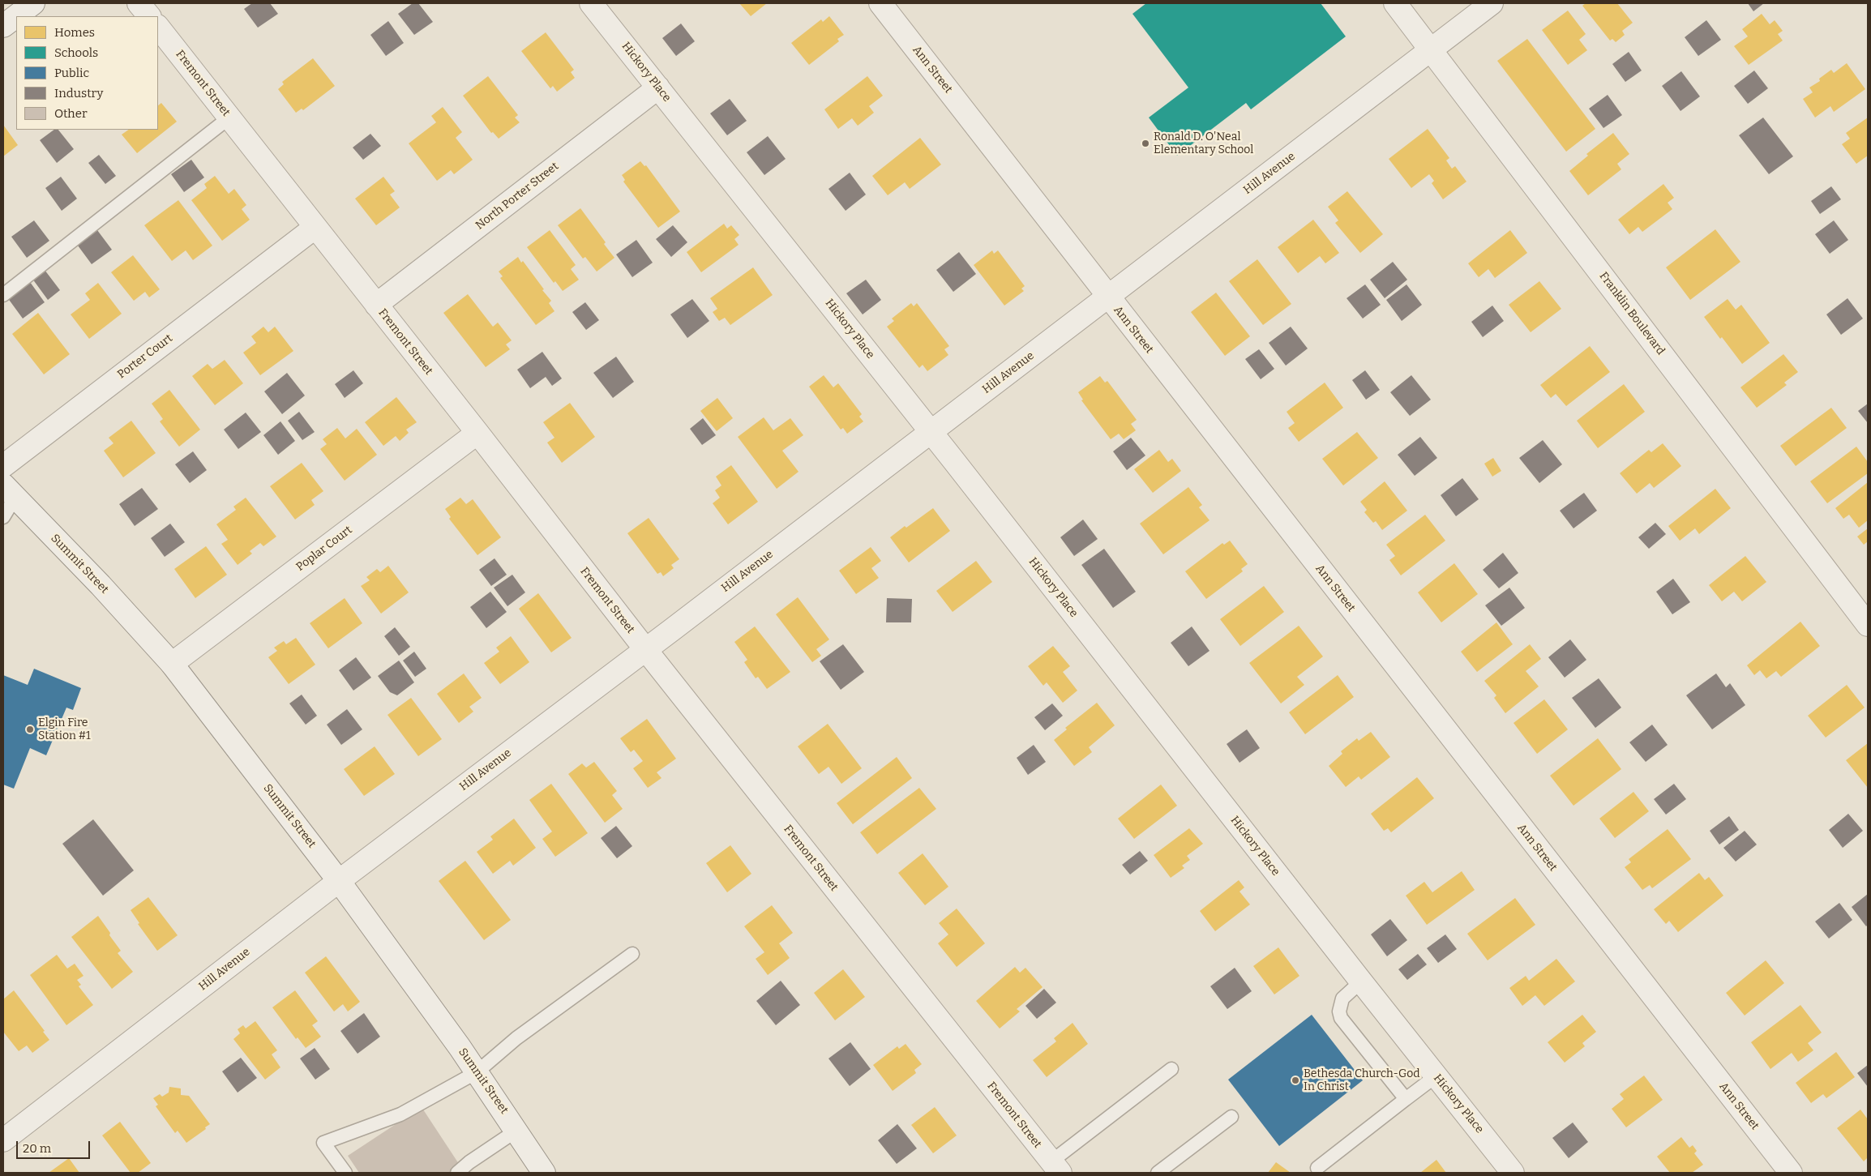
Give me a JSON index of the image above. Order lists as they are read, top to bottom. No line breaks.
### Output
{"streets":{"street":["Ann Street","Hickory Place","Fremont Street","Hill Avenue","North Porter Street","Franklin Boulevard","Porter Court","Poplar Court","Summit Street"]},"crossings":[["Ann Street","Hill Avenue"],["Hickory Place","Hill Avenue"],["Hickory Place","North Porter Street"],["Fremont Street","Hill Avenue"],["Fremont Street","North Porter Street"],["Fremont Street","Porter Court"],["Fremont Street","Poplar Court"],["Hill Avenue","Franklin Boulevard"],["Hill Avenue","Summit Street"],["Poplar Court","Summit Street"]],"places":["Ronald D. O'Neal Elementary School","Elgin Fire Station #1","Bethesda Church-God In Christ"],"legend":["Homes","Schools","Public","Industry","Other"],"scale_bar":"20 m"}
